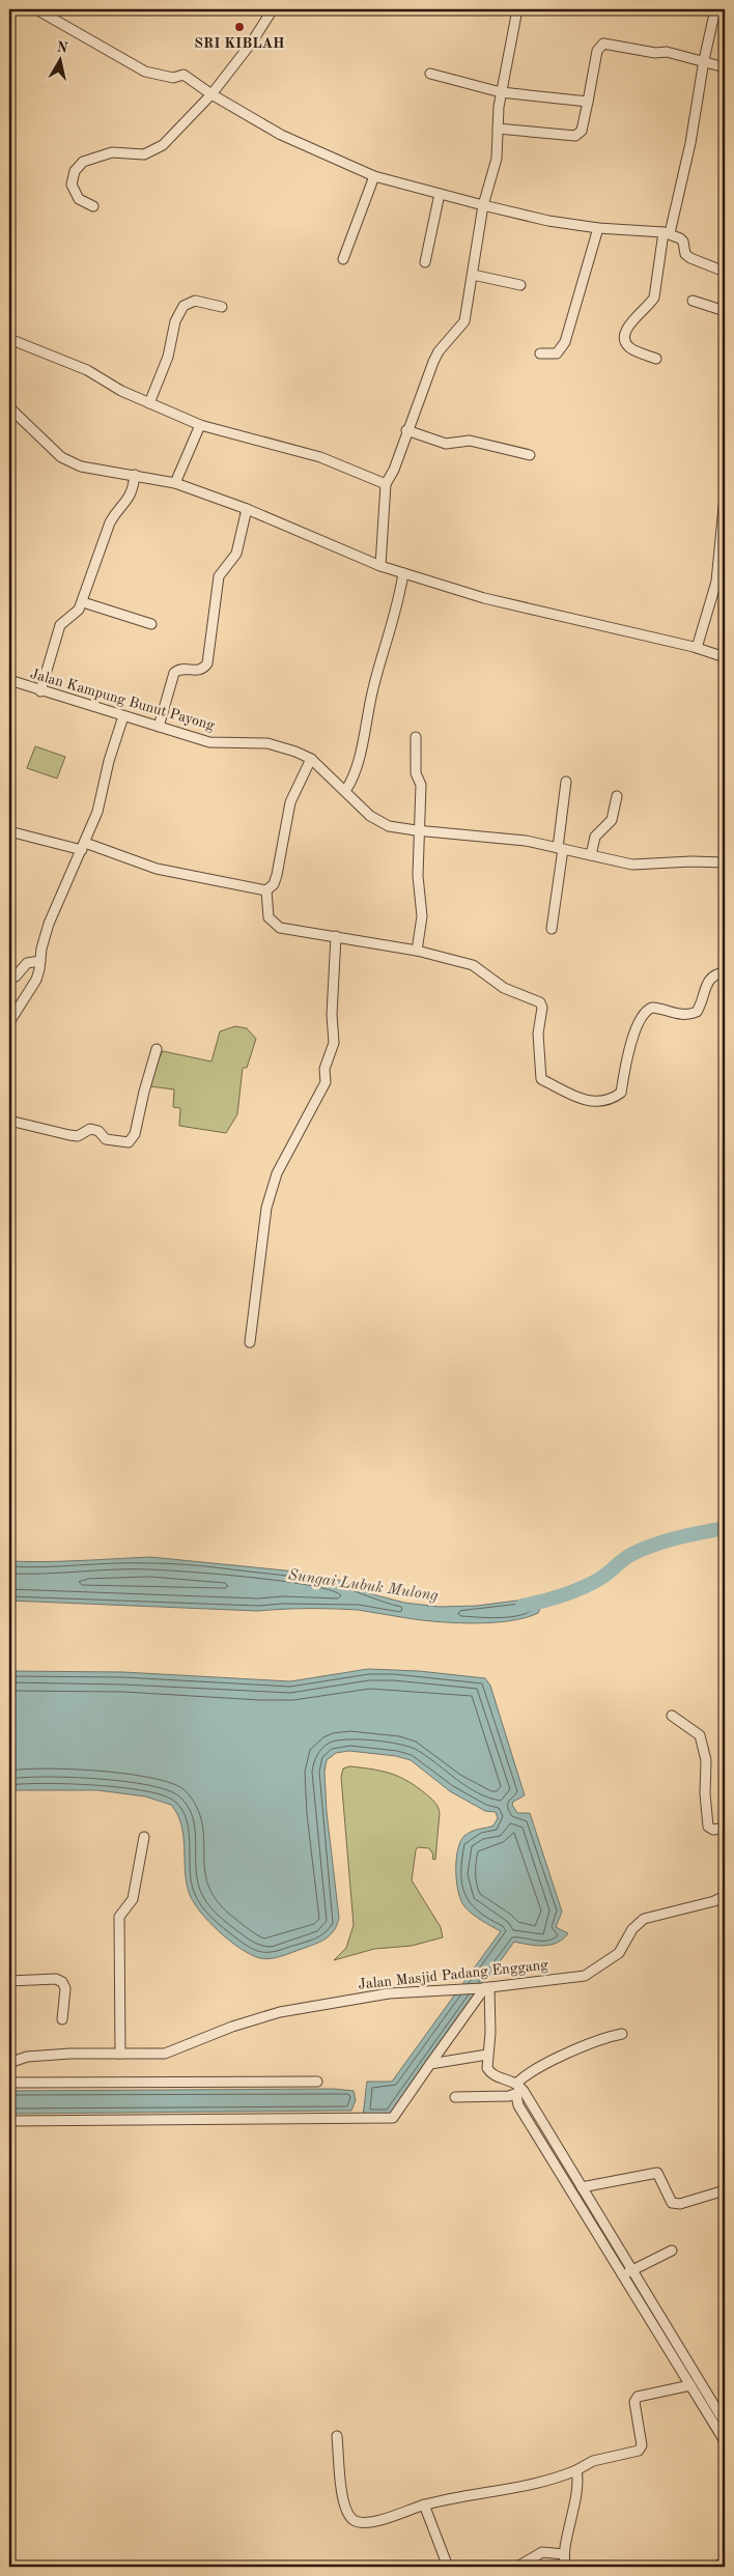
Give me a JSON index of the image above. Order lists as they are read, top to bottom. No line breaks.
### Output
{"streets":{"street":["Jalan Kampung Bunut Payong","Jalan Masjid Padang Enggang"]},"water":["Sungai Lubuk Mulong"],"places":["SRI KIBLAH"],"north":"top"}
